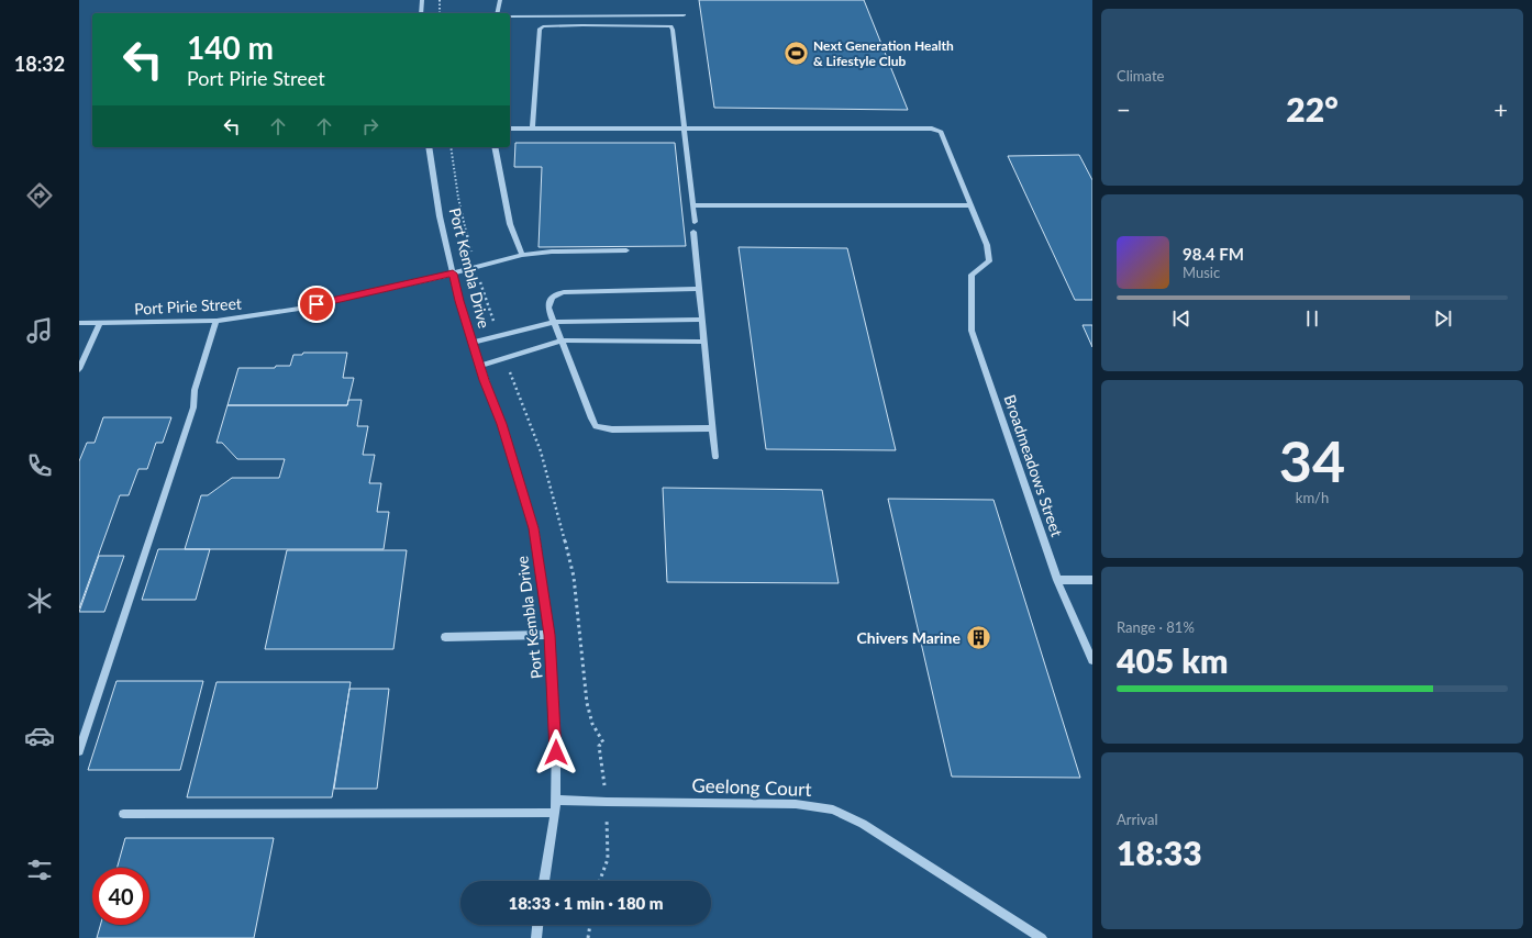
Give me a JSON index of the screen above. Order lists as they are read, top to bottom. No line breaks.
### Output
{"streets":{"street":["Port Kembla Drive","Port Pirie Street","Broadmeadows Street","Geelong Court"]},"crossings":[["Port Kembla Drive","Port Pirie Street"],["Port Kembla Drive","Geelong Court"]],"places":{"sports":["Next Generation Health & Lifestyle Club"],"building":["Chivers Marine"]},"page":{"tabs":"18:32","tile":["Climate",["34","km/h"],["Range · 81%","405 km"],["Arrival","18:33"]],"turn":["140 m","Port Pirie Street"],"heat":["−","22°","+"],"song":["98.4 FM","Music"],"limit":"40","trip":"18:33 · 1 min · 180 m"}}
